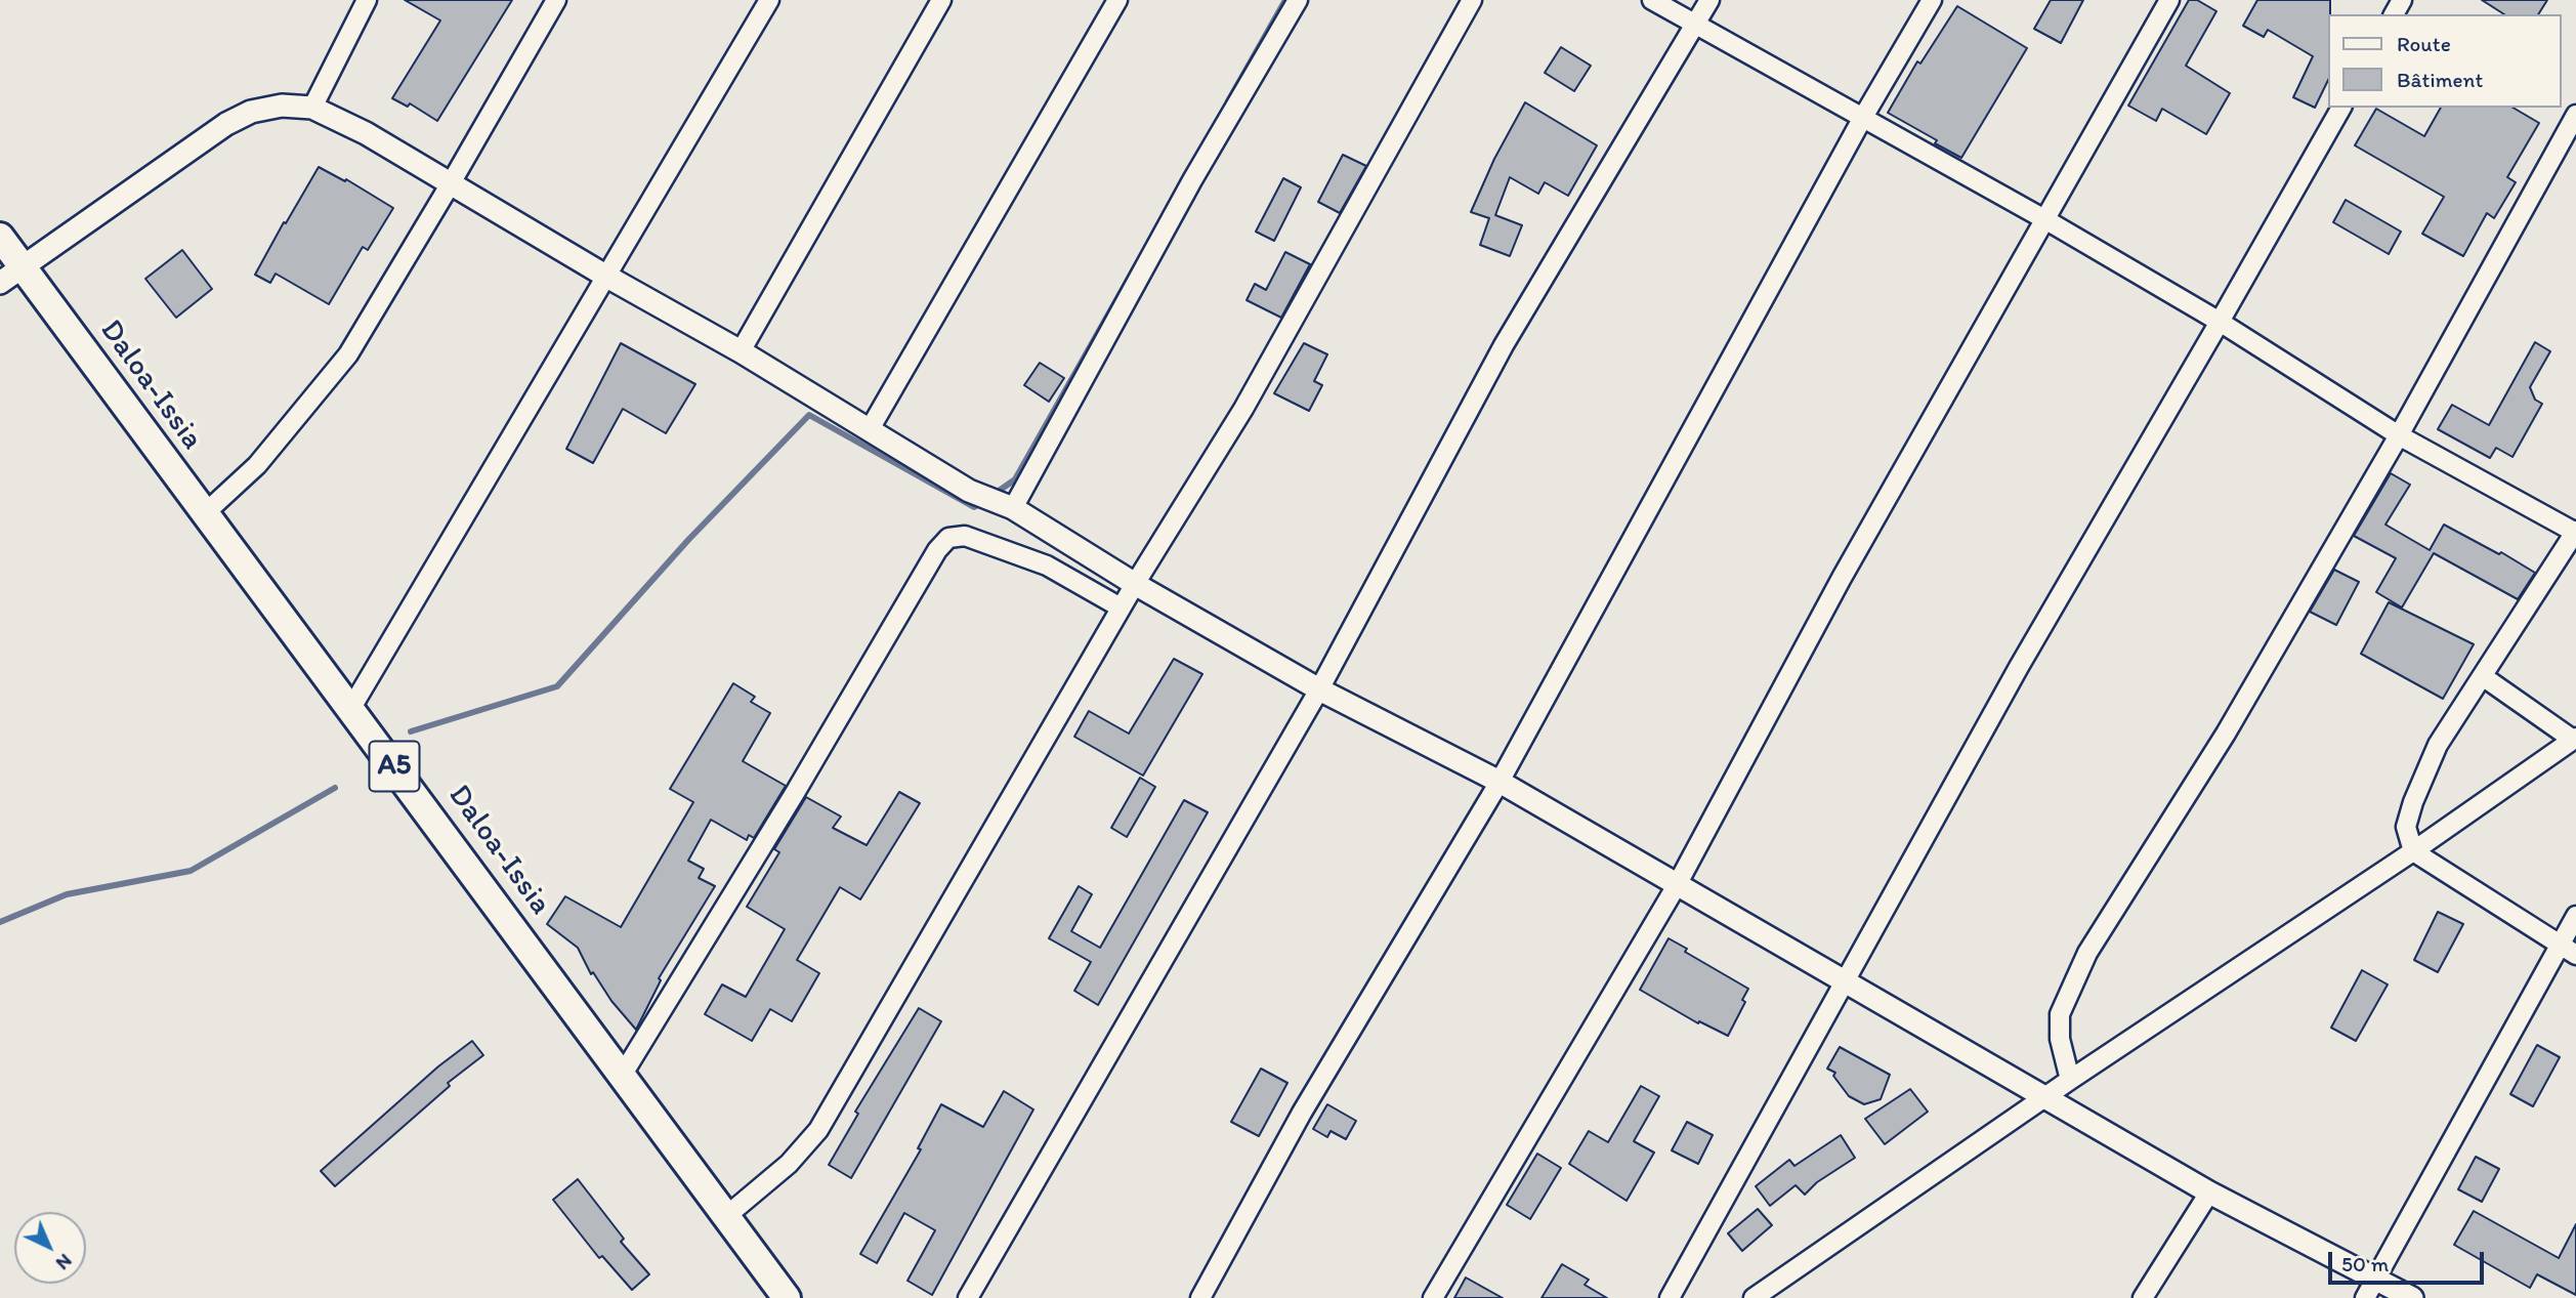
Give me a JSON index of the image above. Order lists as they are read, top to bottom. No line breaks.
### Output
{"streets":{"main road":["Daloa-Issia","A5"]},"legend":["Route","Bâtiment"],"scale_bar":"50 m","north":"bottom right"}
